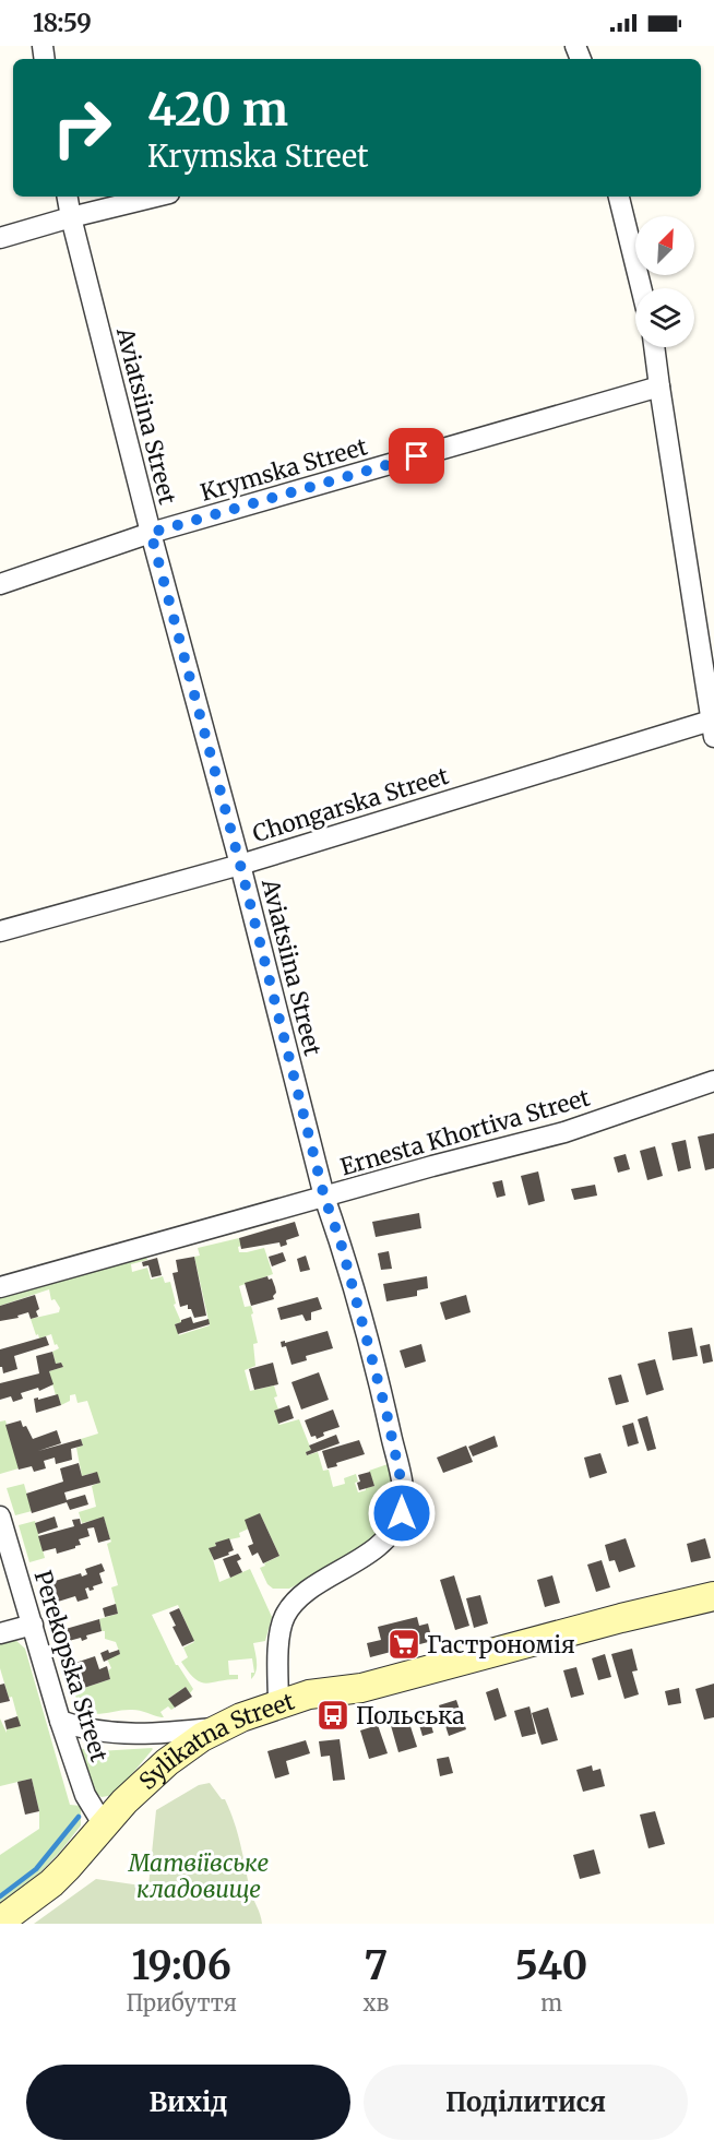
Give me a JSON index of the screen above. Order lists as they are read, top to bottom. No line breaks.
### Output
{"streets":{"street":["Aviatsiina Street","Krymska Street","Chongarska Street","Ernesta Khortiva Street","Perekopska Street","Sylikatna Street"]},"crossings":[["Aviatsiina Street","Krymska Street"],["Aviatsiina Street","Chongarska Street"],["Aviatsiina Street","Ernesta Khortiva Street"],["Aviatsiina Street","Sylikatna Street"],["Perekopska Street","Sylikatna Street"]],"parks":["Матвіївське кладовище"],"places":{"supermarket":["Гастрономія"],"bus stop":["Польська"]},"north":"top right","page":{"status":"18:59","turn":["420 m","Krymska Street"],"eta":["19:06","Прибуття","7","хв","540","m"],"buttons":["Вихід","Поділитися"]}}
